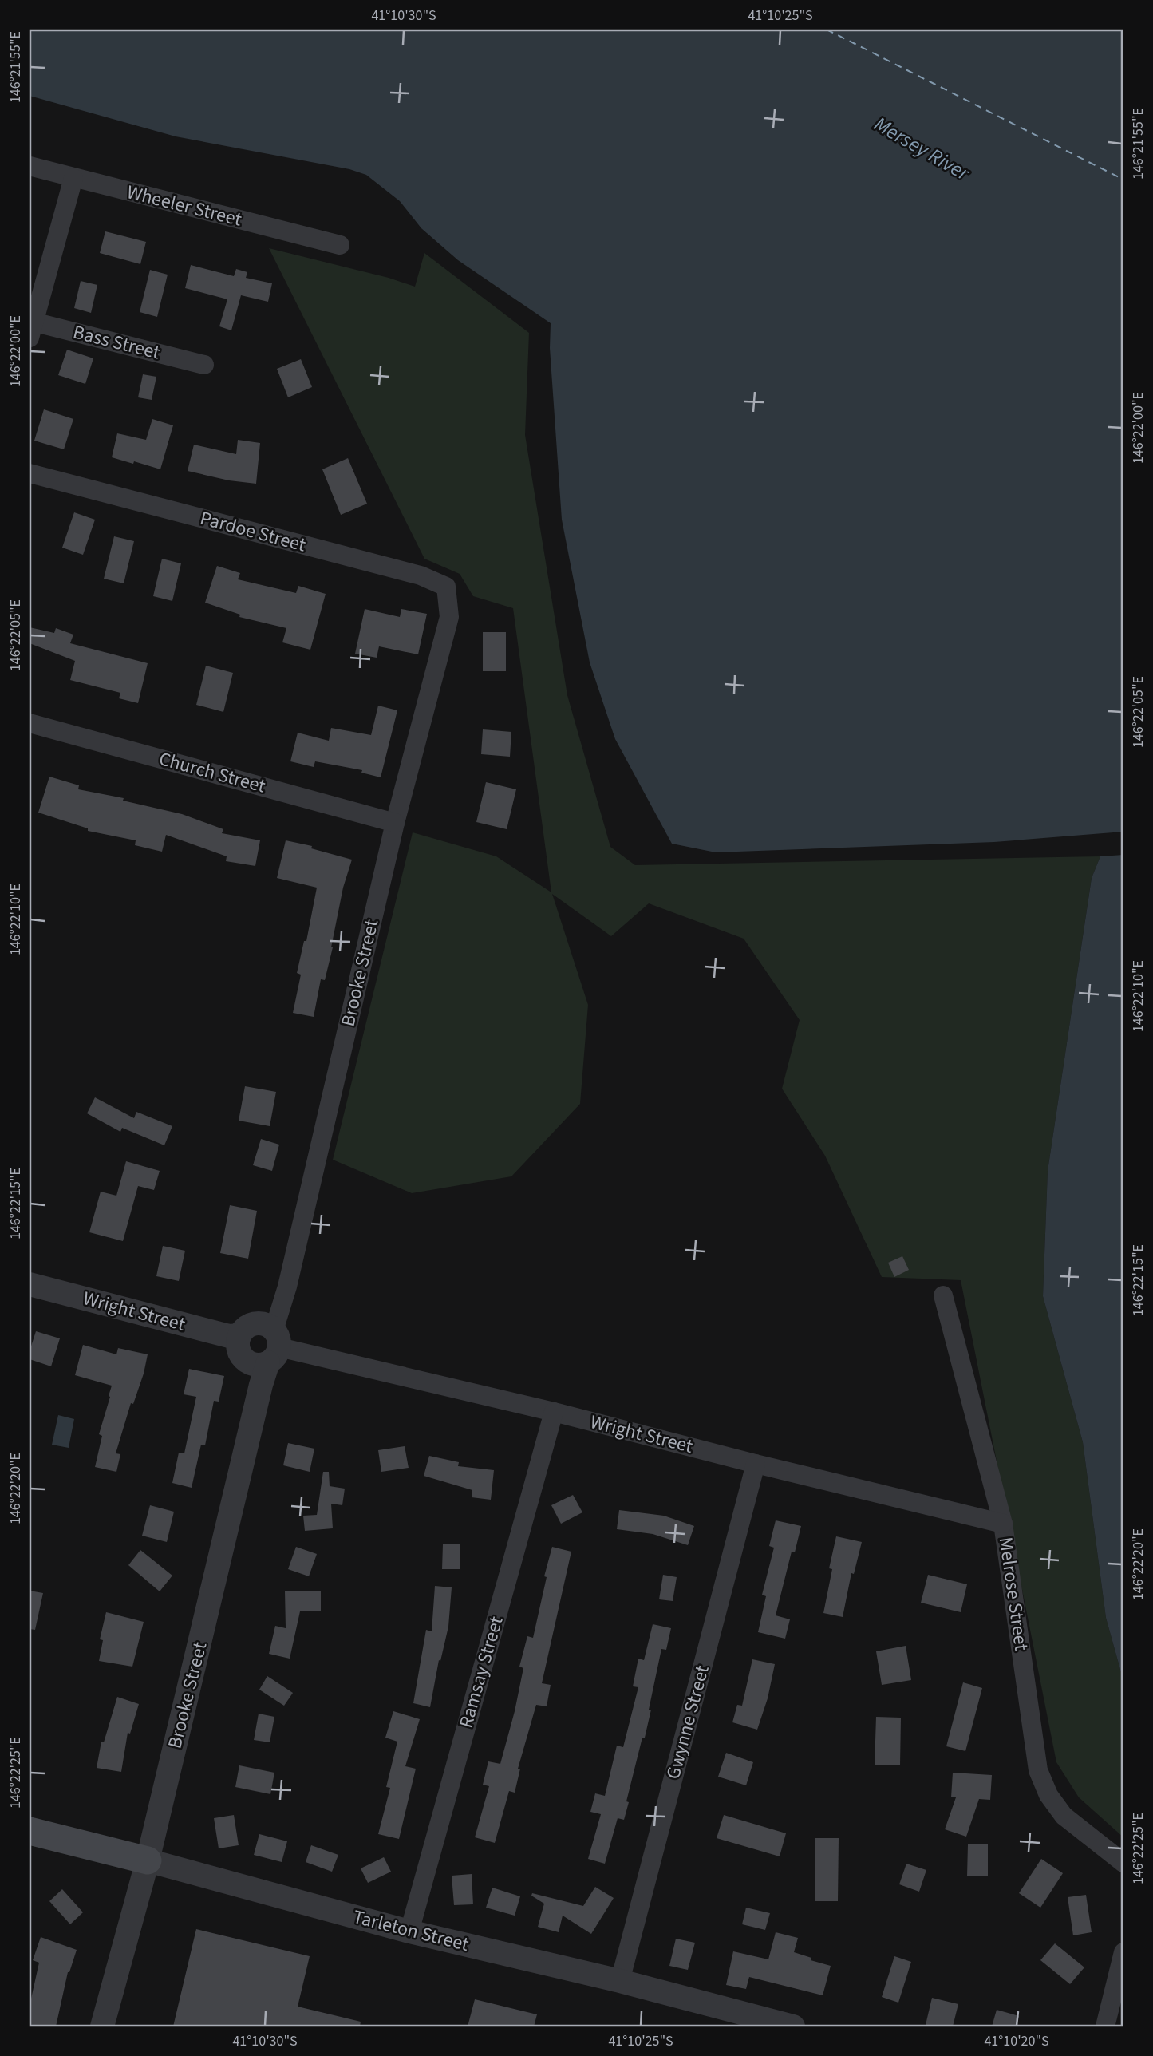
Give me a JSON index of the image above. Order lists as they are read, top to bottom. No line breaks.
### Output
{"streets":{"main road":["Tarleton Street"],"street":["Wheeler Street","Bass Street","Pardoe Street","Church Street","Brooke Street","Wright Street","Melrose Street","Ramsay Street","Gwynne Street"]},"crossings":[["Pardoe Street","Brooke Street"],["Church Street","Brooke Street"],["Brooke Street","Wright Street"],["Brooke Street","Tarleton Street"],["Wright Street","Melrose Street"],["Wright Street","Ramsay Street"],["Wright Street","Gwynne Street"],["Ramsay Street","Tarleton Street"],["Gwynne Street","Tarleton Street"]],"water":["Mersey River"],"coordinates":["41°10'30\"S","41°10'25\"S","146°21'55\"E","146°22'00\"E","146°22'05\"E","146°22'10\"E","146°22'15\"E","146°22'20\"E","146°22'25\"E","41°10'20\"S"]}
